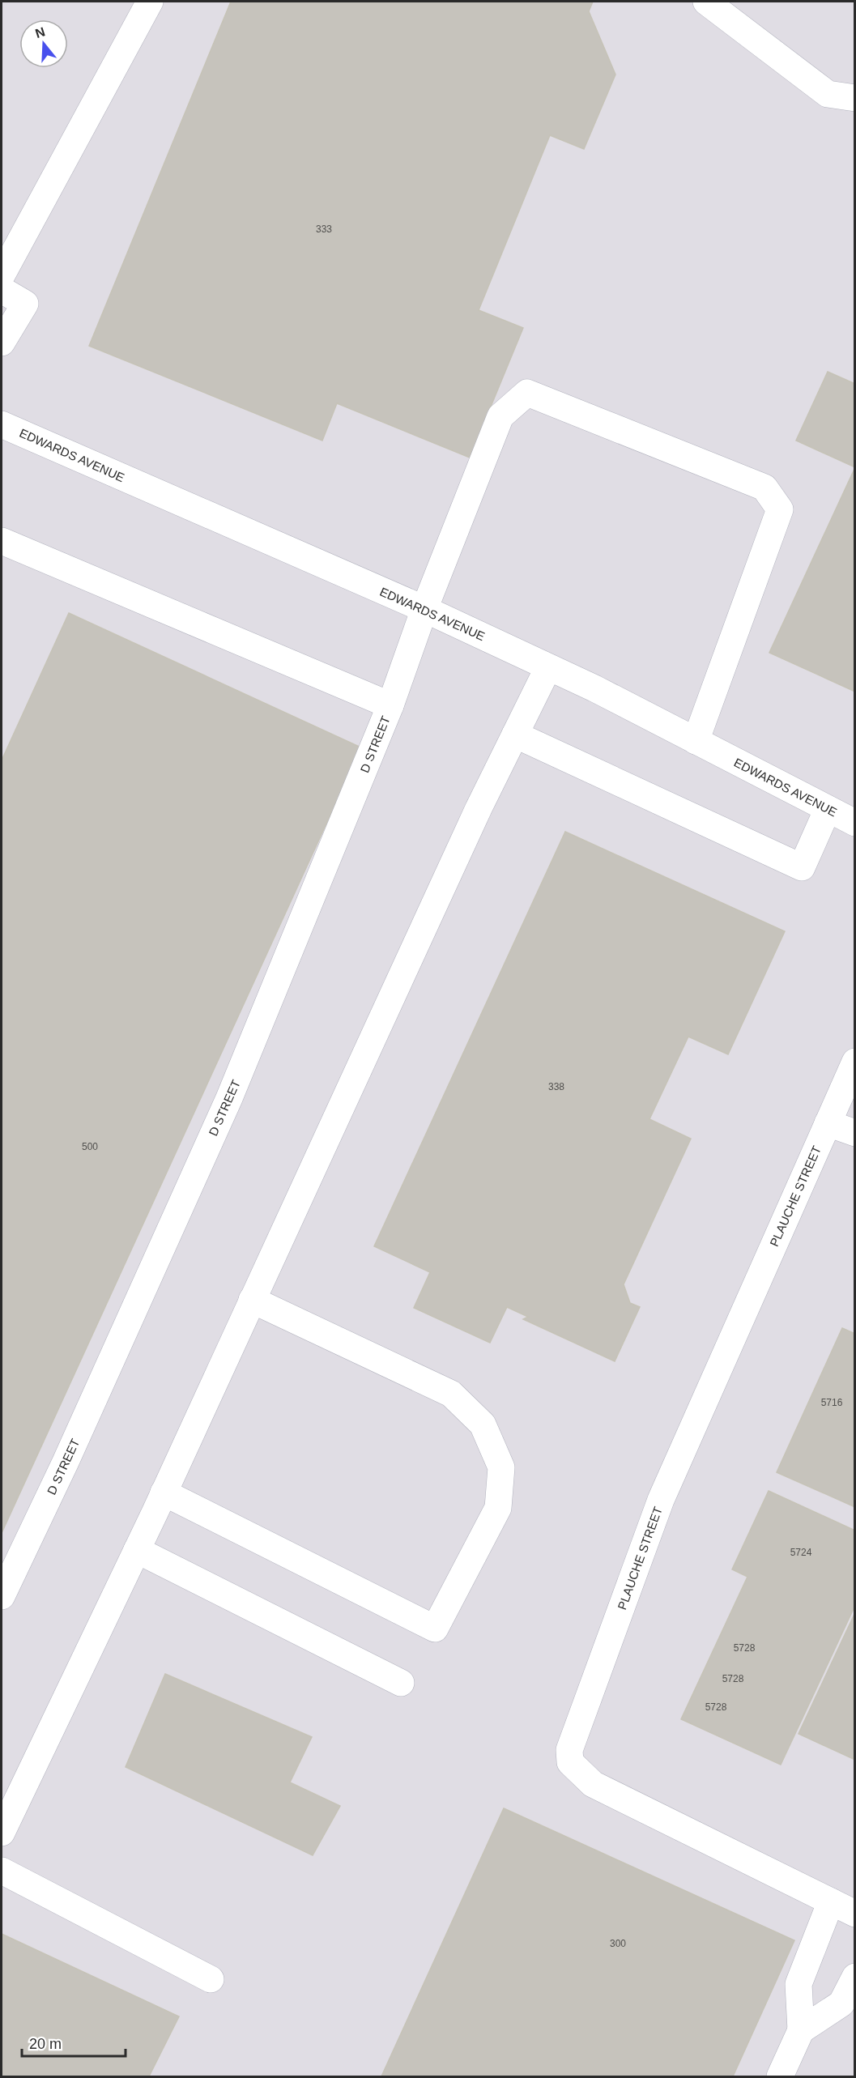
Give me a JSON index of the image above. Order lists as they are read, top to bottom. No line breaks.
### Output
{"streets":{"street":["EDWARDS AVENUE","D STREET","PLAUCHE STREET"]},"crossings":[["EDWARDS AVENUE","D STREET"]],"house_numbers":["333","338","500","5716","5724","5728","5728","5728","300"],"scale_bar":"20 m","north":"top"}
